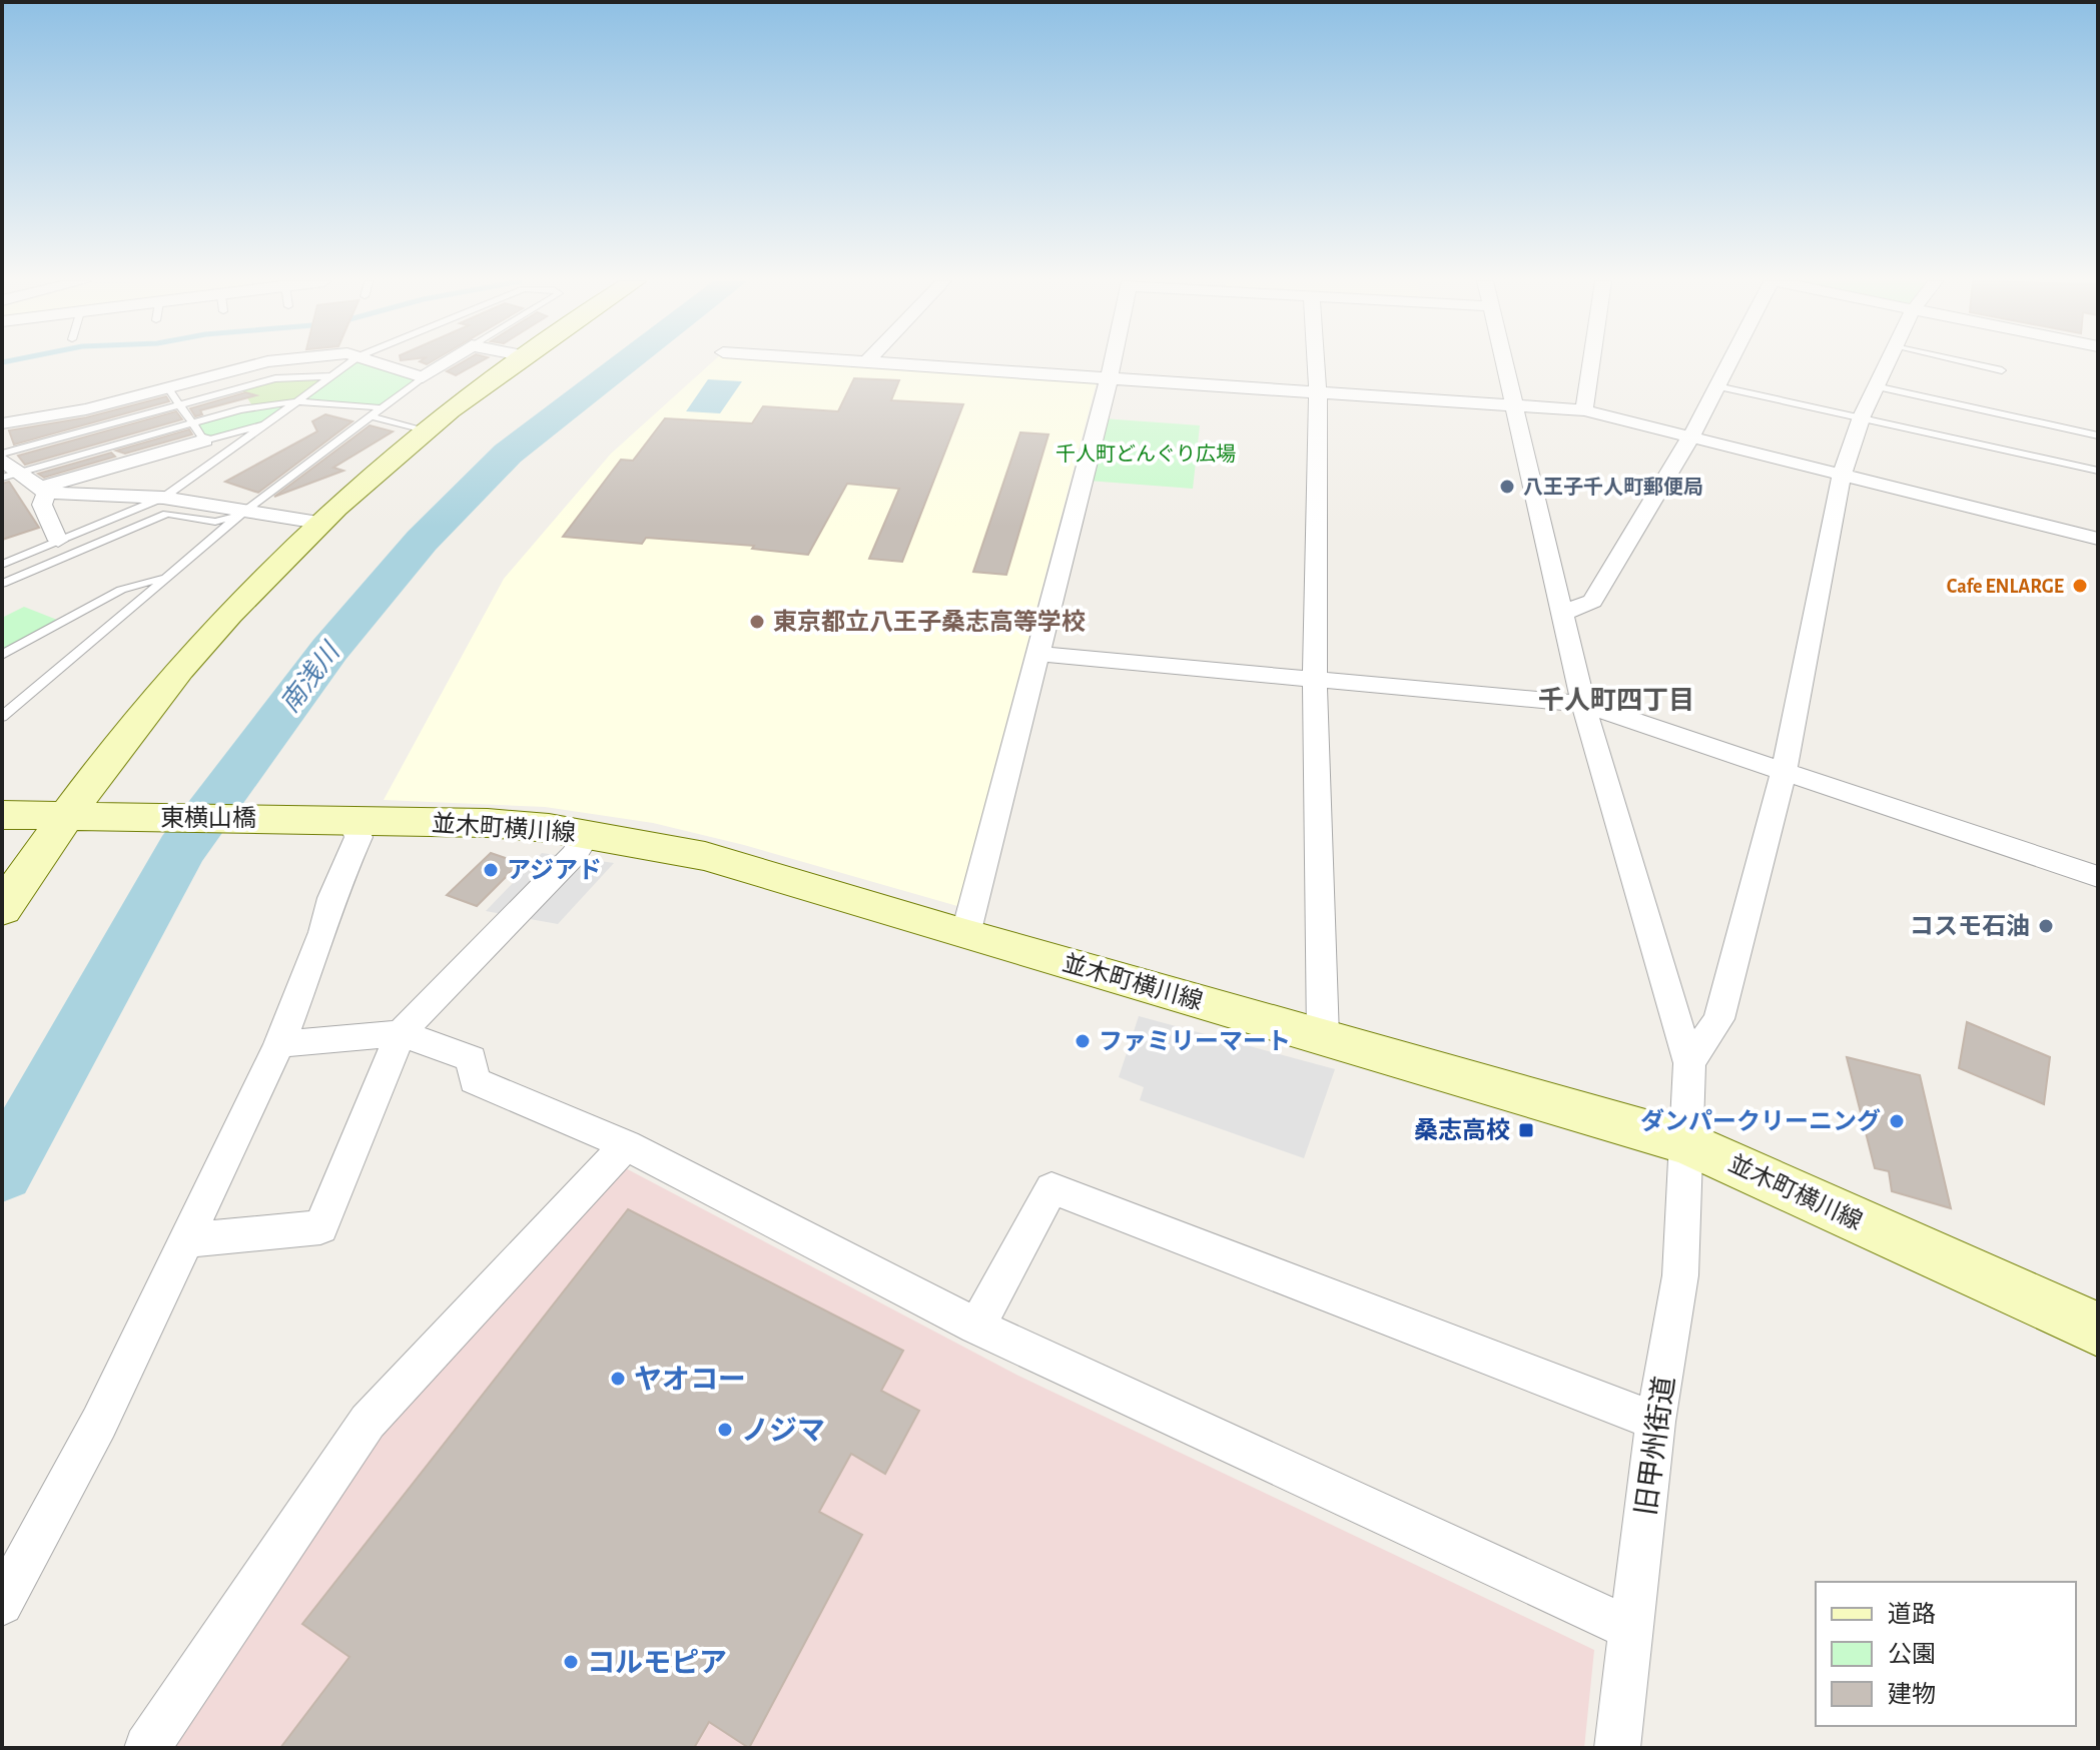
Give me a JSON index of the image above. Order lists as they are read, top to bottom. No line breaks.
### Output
{"streets":{"street":["東横山橋","並木町横川線","旧甲州街道"]},"crossings":[["東横山橋","並木町横川線"],["並木町横川線","旧甲州街道"]],"districts":["千人町四丁目"],"water":["南浅川"],"parks":["千人町どんぐり広場"],"places":{"other":["八王子千人町郵便局","Cafe ENLARGE","東京都立八王子桑志高等学校","アジアド","コスモ石油","ファミリーマート","ダンパークリーニング","ヤオコー","ノジマ","コルモピア"],"transit":["桑志高校"]},"legend":["道路","公園","建物"]}
